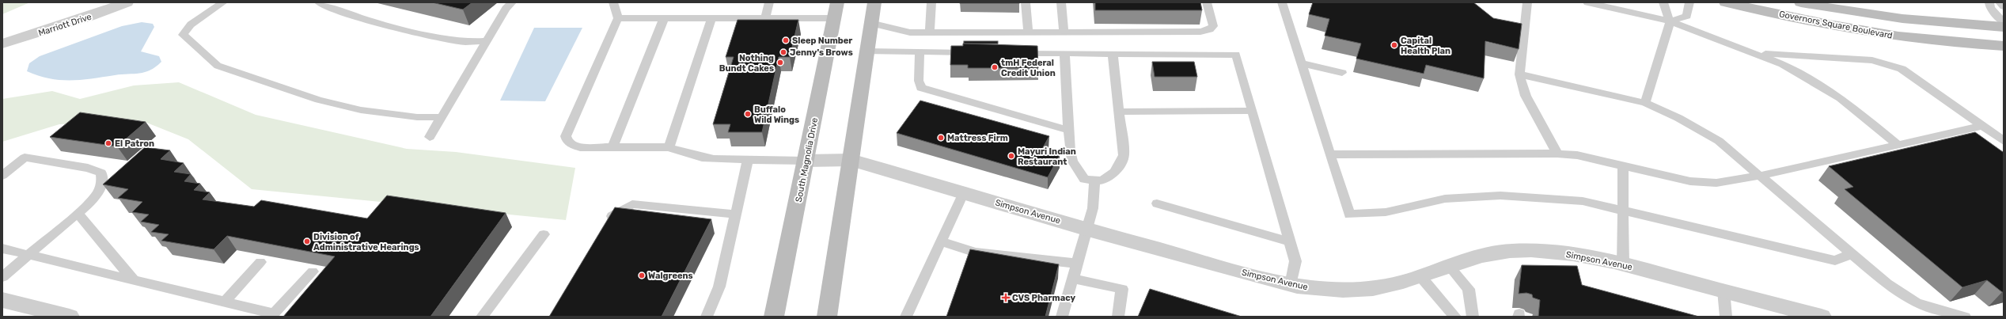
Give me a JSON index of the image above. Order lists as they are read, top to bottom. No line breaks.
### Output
{"streets":{"main road":["Governors Square Boulevard","South Magnolia Drive"],"street":["Marriott Drive","Simpson Avenue"]},"crossings":[["South Magnolia Drive","Simpson Avenue"]],"places":{"other":["Sleep Number","Capital Health Plan","Jenny's Brows","Nothing Bundt Cakes","tmH Federal Credit Union","Buffalo Wild Wings","Mattress Firm","El Patron","Mayuri Indian Restaurant","Division of Administrative Hearings","Walgreens"],"health":["CVS Pharmacy"]}}
